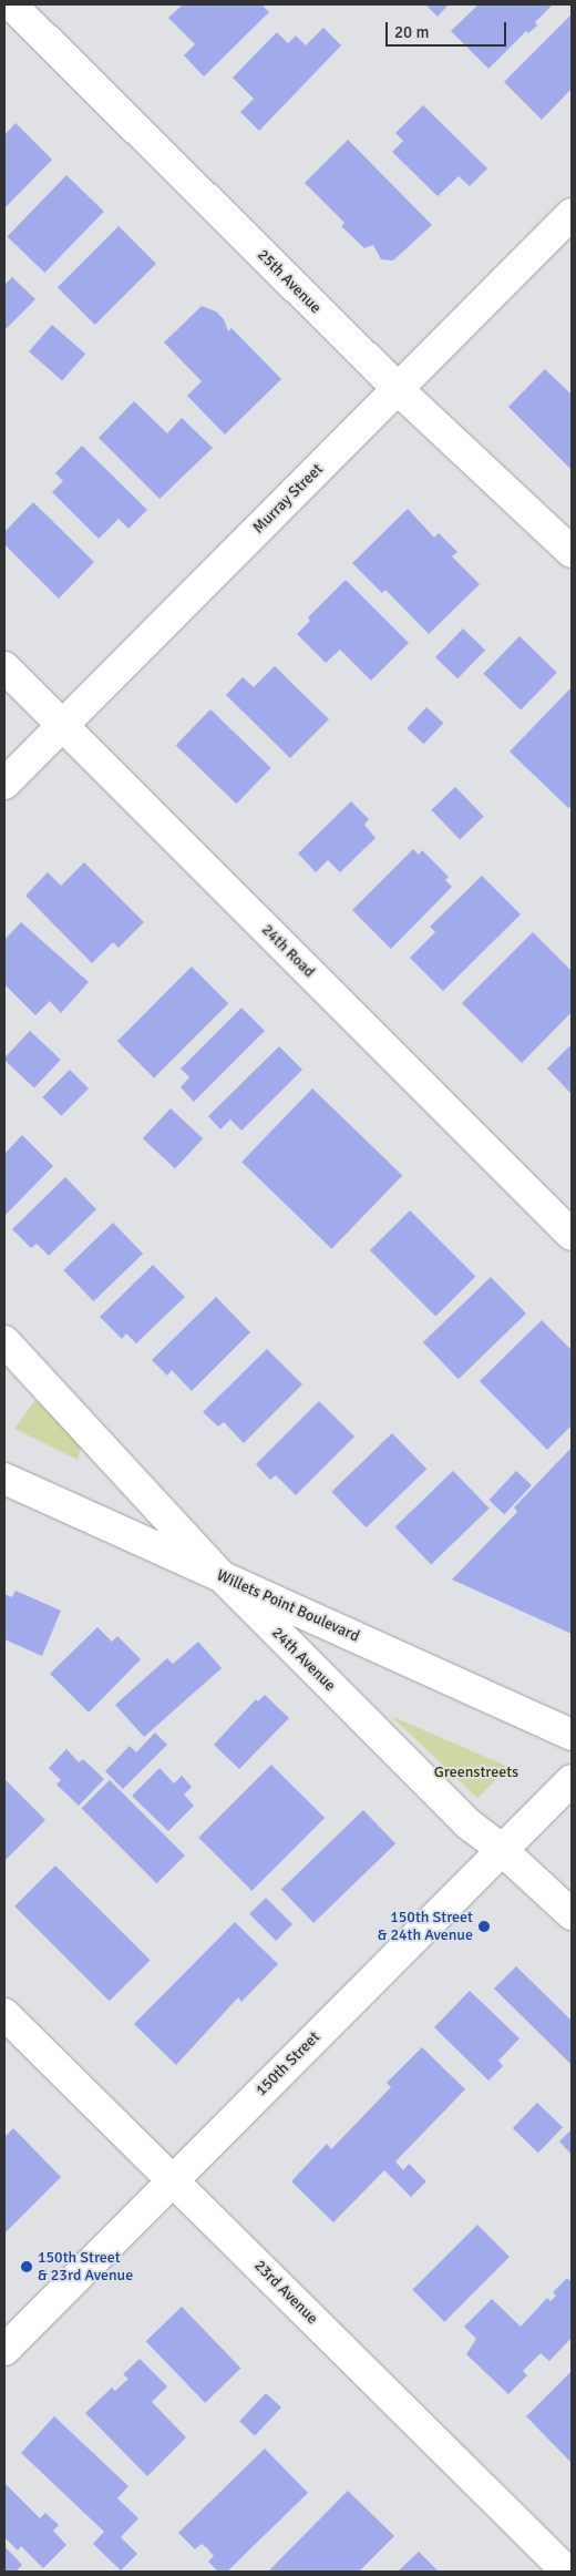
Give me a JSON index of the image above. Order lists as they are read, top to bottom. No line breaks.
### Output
{"streets":{"street":["25th Avenue","Murray Street","24th Road","Willets Point Boulevard","24th Avenue","150th Street","23rd Avenue"]},"crossings":[["25th Avenue","Murray Street"],["Murray Street","24th Road"],["Willets Point Boulevard","24th Avenue"],["24th Avenue","150th Street"],["150th Street","23rd Avenue"]],"parks":["Greenstreets"],"places":["150th Street & 24th Avenue","150th Street & 23rd Avenue"],"scale_bar":"20 m"}
